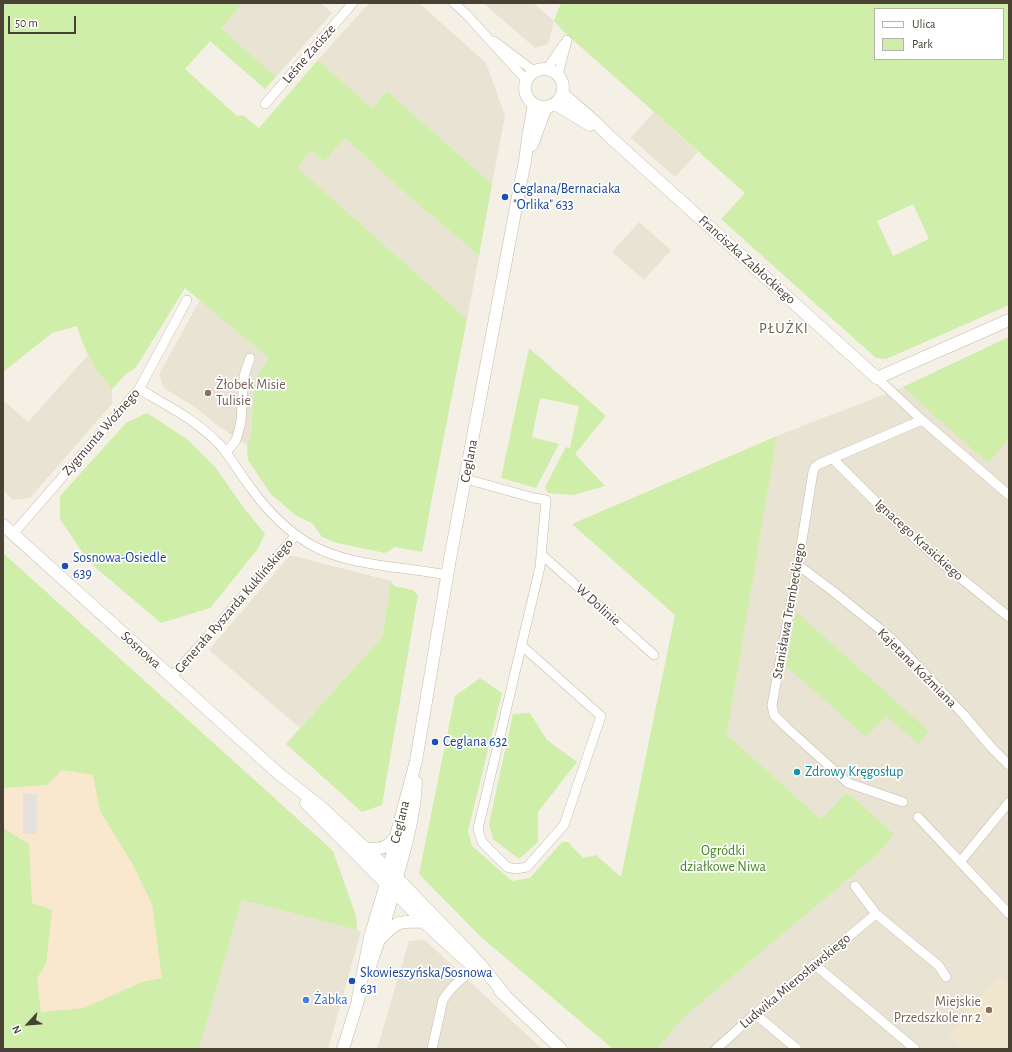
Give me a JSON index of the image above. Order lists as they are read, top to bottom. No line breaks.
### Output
{"streets":{"street":["Leśne Zacisze","Franciszka Zabłockiego","Zygmunta Woźnego","Ceglana","Ignacego Krasickiego","W Dolinie","Generała Ryszarda Kuklińskiego","Stanisława Trembeckiego","Sosnowa","Kajetana Koźmiana","Ludwika Mierosławskiego"]},"crossings":[["Franciszka Zabłockiego","Ceglana"],["Franciszka Zabłockiego","Stanisława Trembeckiego"],["Zygmunta Woźnego","Sosnowa"],["Ceglana","Sosnowa"],["Ignacego Krasickiego","Stanisława Trembeckiego"],["Generała Ryszarda Kuklińskiego","Sosnowa"],["Stanisława Trembeckiego","Kajetana Koźmiana"]],"districts":["PŁUŻKI"],"parks":["Ogródki działkowe Niwa"],"places":["Ceglana/Bernaciaka \"Orlika\" 633","Żłobek Misie Tulisie","Sosnowa-Osiedle 639","Ceglana 632","Zdrowy Kręgosłup","Skowieszyńska/Sosnowa 631","Żabka","Miejskie Przedszkole nr 2"],"legend":["Ulica","Park"],"scale_bar":"50 m","north":"bottom left"}
